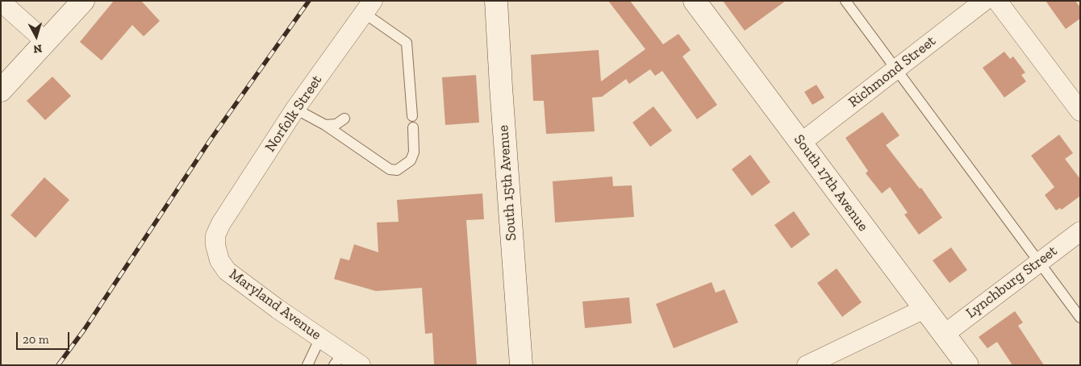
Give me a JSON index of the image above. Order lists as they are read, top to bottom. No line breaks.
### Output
{"streets":{"street":["Richmond Street","Norfolk Street","South 15th Avenue","South 17th Avenue","Lynchburg Street","Maryland Avenue"]},"crossings":[["Richmond Street","South 17th Avenue"],["Norfolk Street","Maryland Avenue"],["South 17th Avenue","Lynchburg Street"]],"scale_bar":"20 m","north":"bottom"}
